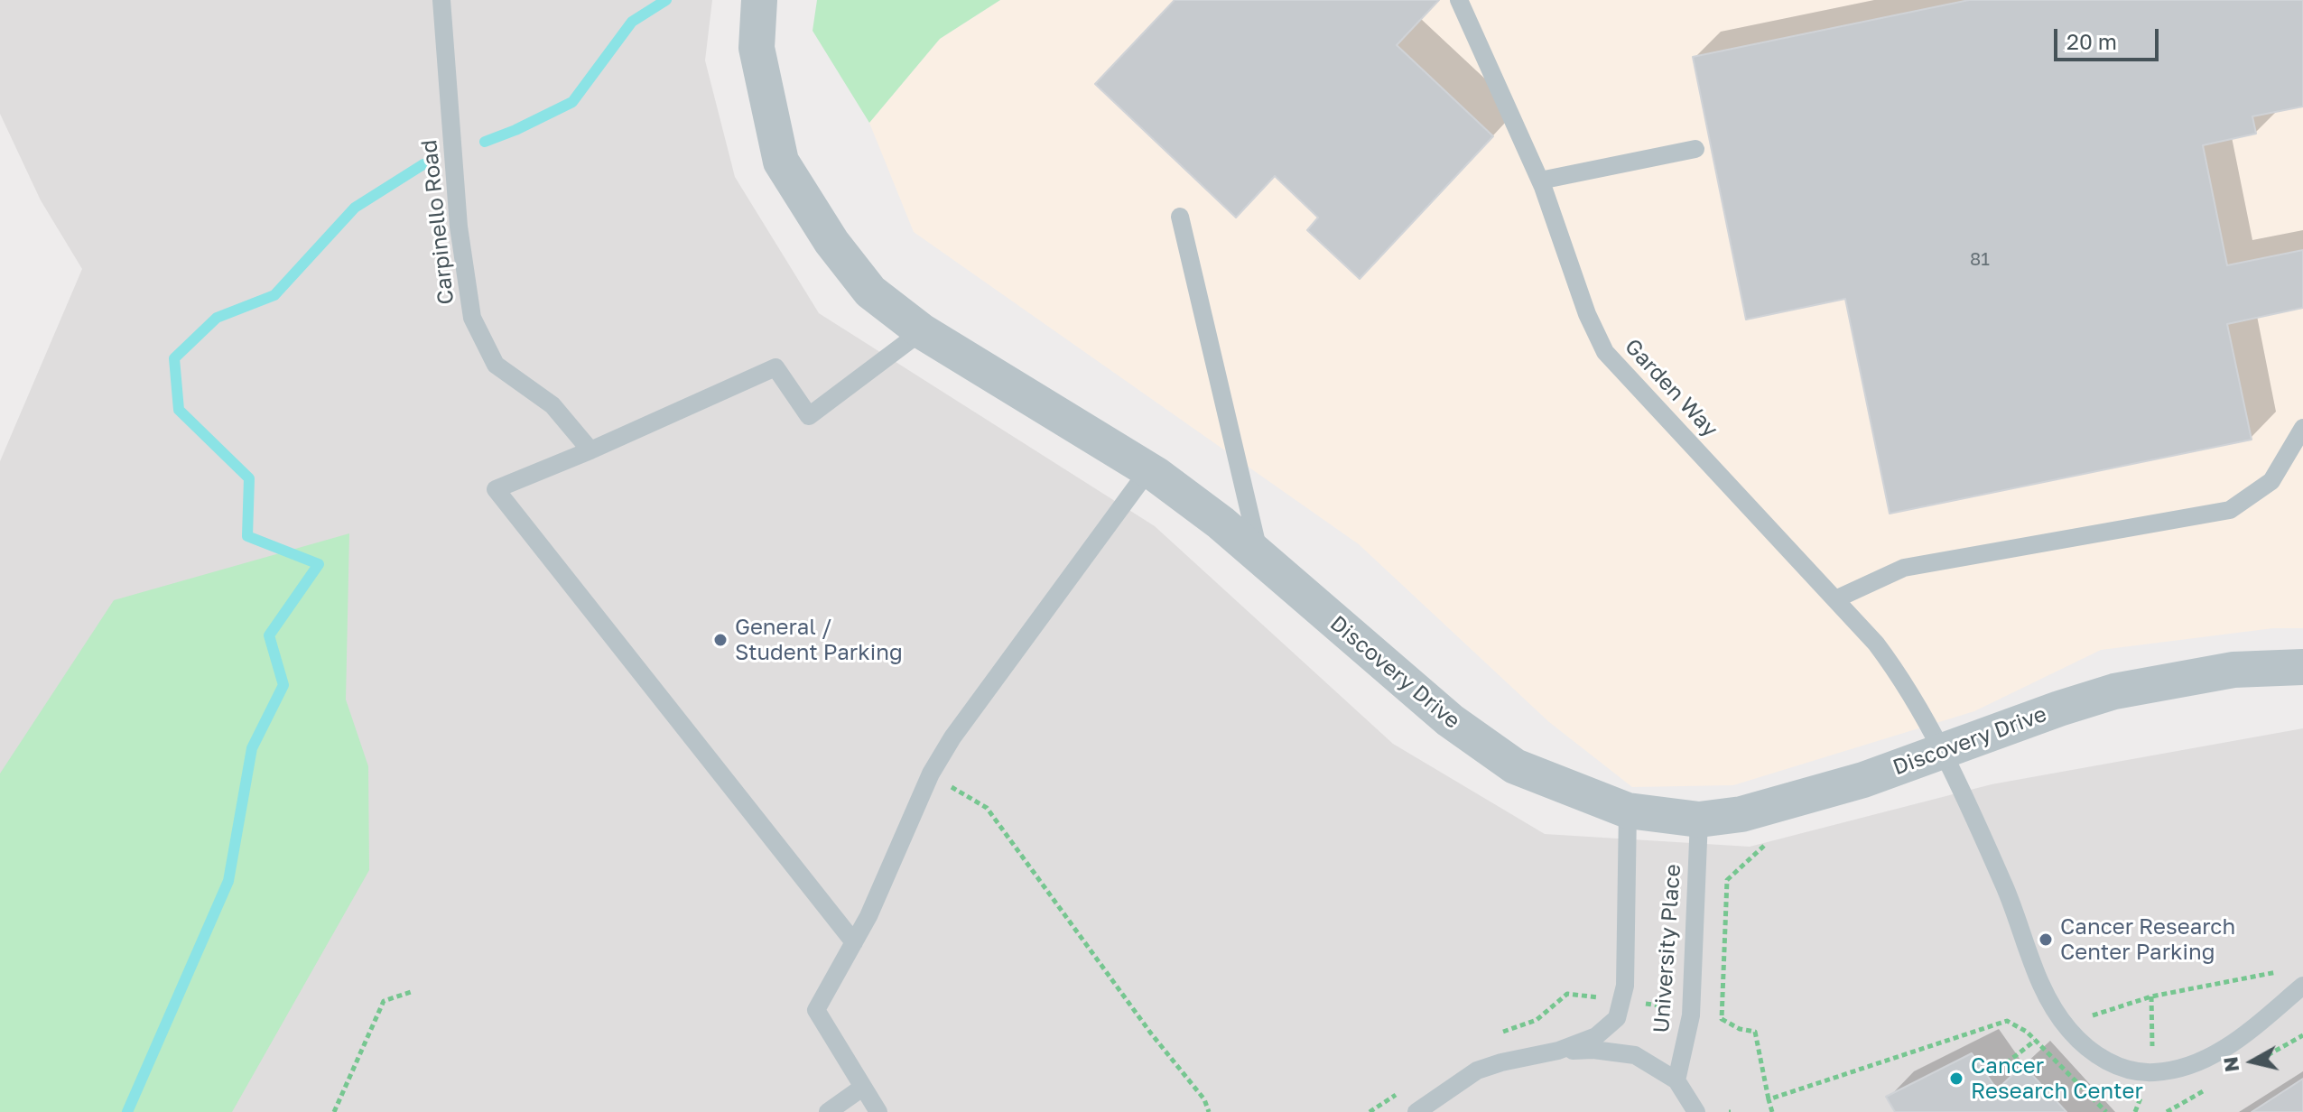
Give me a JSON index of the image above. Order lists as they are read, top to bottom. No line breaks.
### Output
{"streets":{"street":["Discovery Drive"],"lane":["Carpinello Road","Garden Way","University Place"]},"crossings":[["Garden Way","Discovery Drive"],["Discovery Drive","University Place"]],"places":["General / Student Parking","Cancer Research Center Parking","Cancer Research Center"],"house_numbers":["81"],"scale_bar":"20 m","north":"left"}
